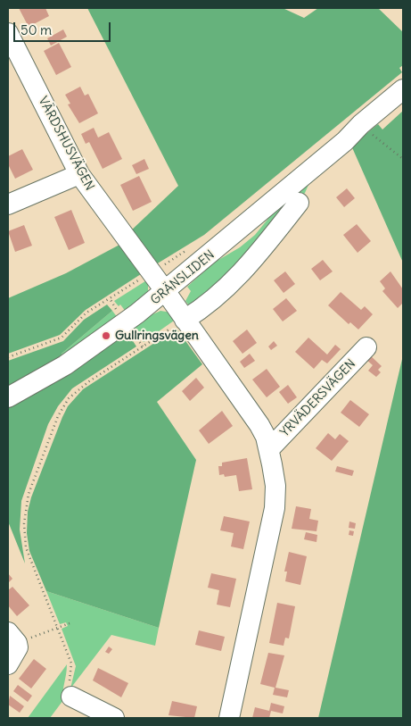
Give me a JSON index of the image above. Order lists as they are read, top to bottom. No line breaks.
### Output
{"streets":{"street":["VÄRDSHUSVÄGEN","GRÄNSLIDEN","YRVÄDERSVÄGEN"]},"crossings":[["VÄRDSHUSVÄGEN","GRÄNSLIDEN"]],"places":["Gullringsvägen"],"scale_bar":"50 m"}
